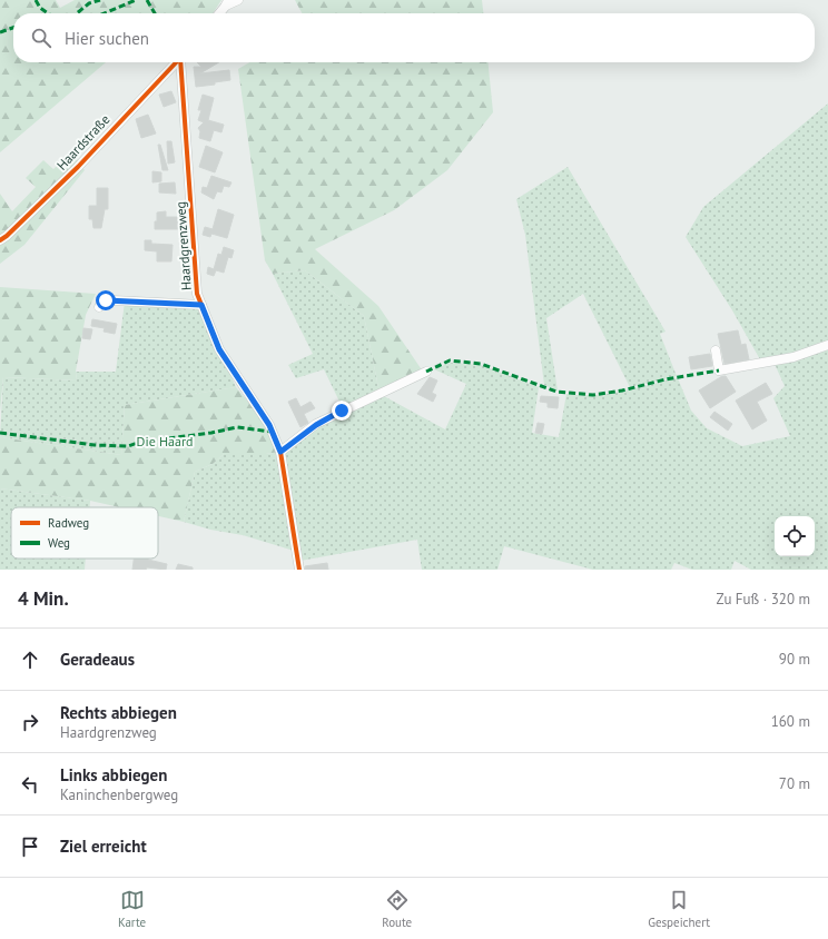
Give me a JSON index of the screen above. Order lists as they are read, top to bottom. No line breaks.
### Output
{"streets":{"street":["Haardstraße","Haardgrenzweg"]},"parks":["Die Haard"],"legend":["Radweg","Weg"],"page":{"search":"Hier suchen","heading":["4 Min.","Zu Fuß · 320 m"],"list":[["Geradeaus","90 m"],["Rechts abbiegen","Haardgrenzweg","160 m"],["Links abbiegen","Kaninchenbergweg","70 m"],"Ziel erreicht"],"nav":["Karte","Route","Gespeichert"]}}
